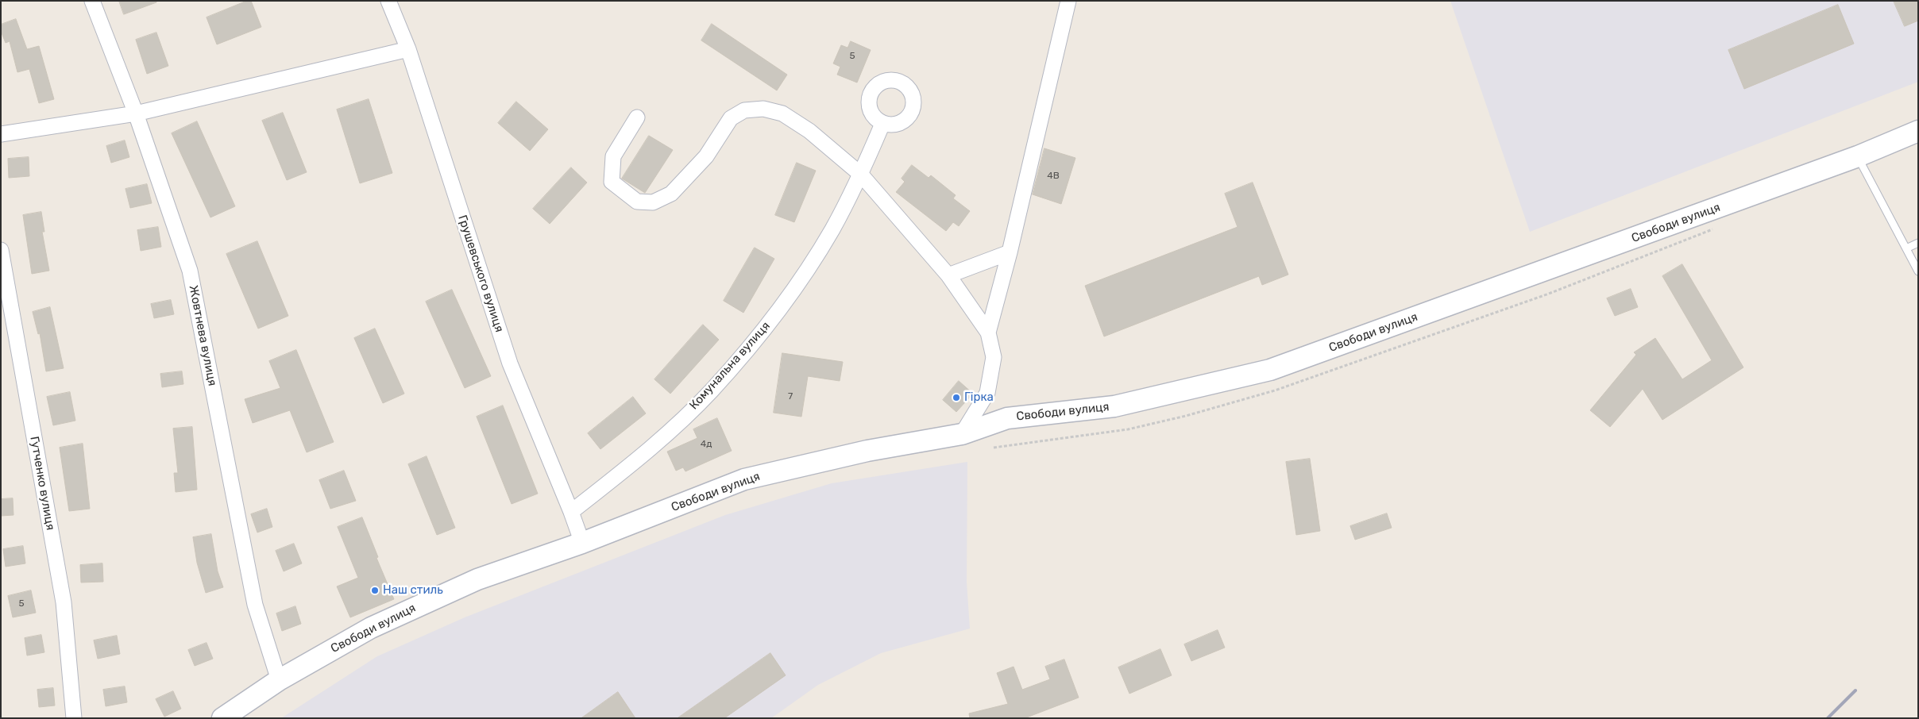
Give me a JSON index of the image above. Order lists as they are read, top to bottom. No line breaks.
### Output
{"streets":{"main road":["Свободи вулиця"],"street":["Грушевського вулиця","Жовтнева вулиця","Комунальна вулиця","Гутченко вулиця"]},"crossings":[["Свободи вулиця","Грушевського вулиця"],["Свободи вулиця","Жовтнева вулиця"],["Грушевського вулиця","Комунальна вулиця"]],"places":["Гірка","Наш стиль"],"house_numbers":["5","4В","7","4д","5"]}
